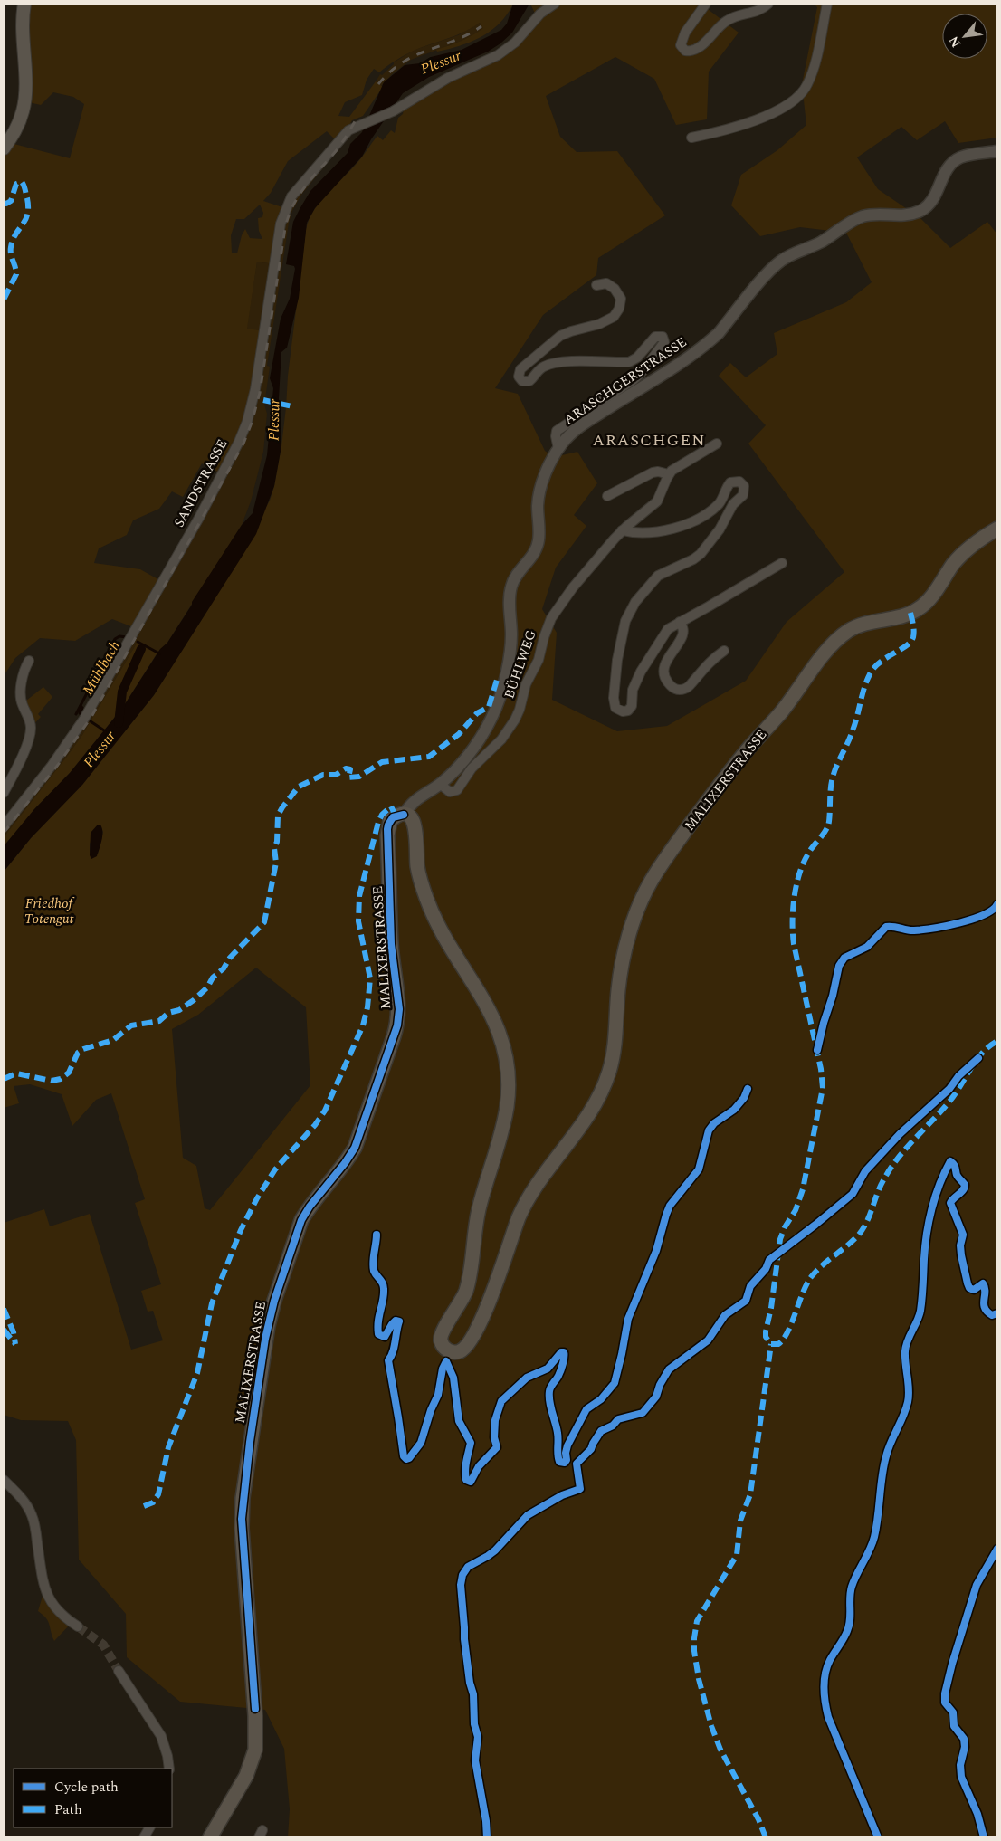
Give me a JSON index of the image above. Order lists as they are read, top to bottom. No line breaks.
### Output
{"streets":{"main road":["MALIXERSTRASSE"],"street":["ARASCHGERSTRASSE","SANDSTRASSE","BÜHLWEG"]},"crossings":[["ARASCHGERSTRASSE","BÜHLWEG"],["ARASCHGERSTRASSE","MALIXERSTRASSE"]],"districts":["ARASCHGEN"],"water":["Plessur","Mühlbach"],"parks":["Friedhof Totengut"],"legend":["Cycle path","Path"],"north":"bottom left"}
